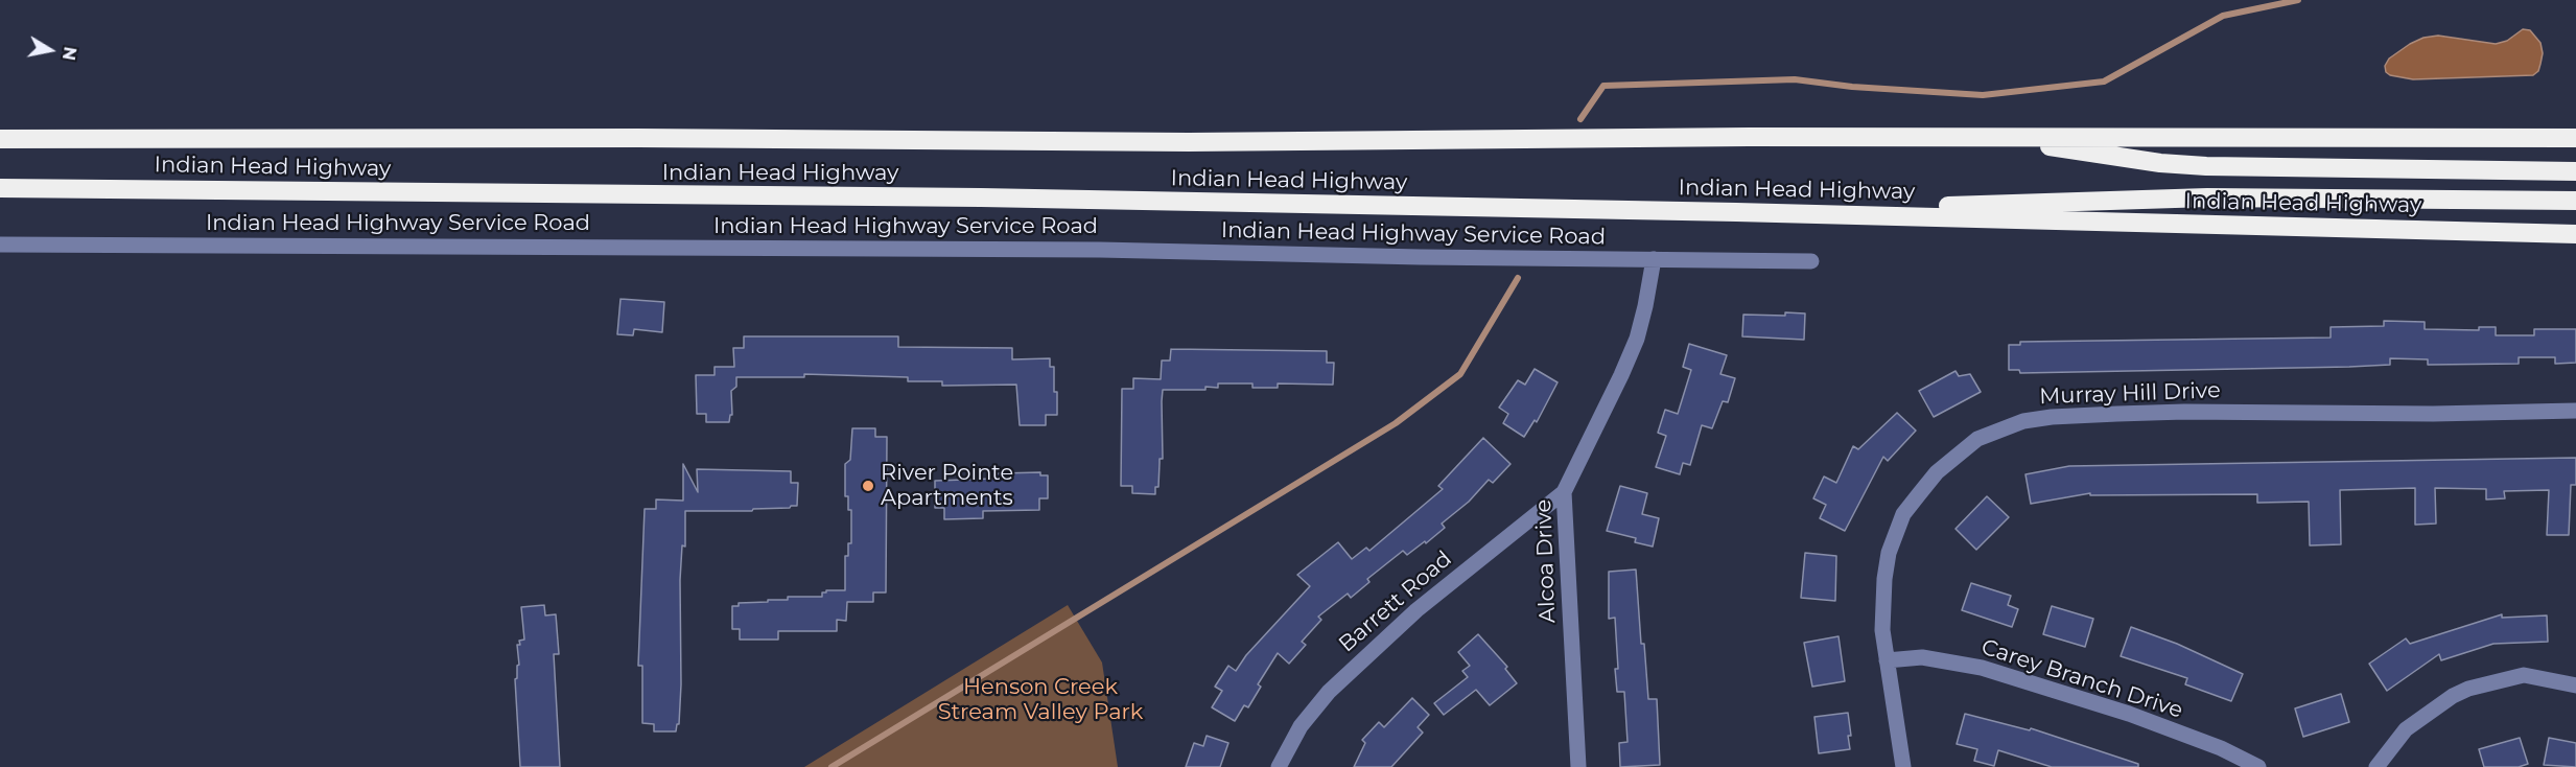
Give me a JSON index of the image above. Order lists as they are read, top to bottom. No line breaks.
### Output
{"streets":{"highway":["Indian Head Highway"],"street":["Indian Head Highway Service Road","Murray Hill Drive","Alcoa Drive","Barrett Road","Carey Branch Drive"]},"crossings":[["Indian Head Highway Service Road","Alcoa Drive"],["Murray Hill Drive","Carey Branch Drive"],["Alcoa Drive","Barrett Road"]],"parks":["Henson Creek Stream Valley Park"],"places":["River Pointe Apartments"],"north":"right"}
